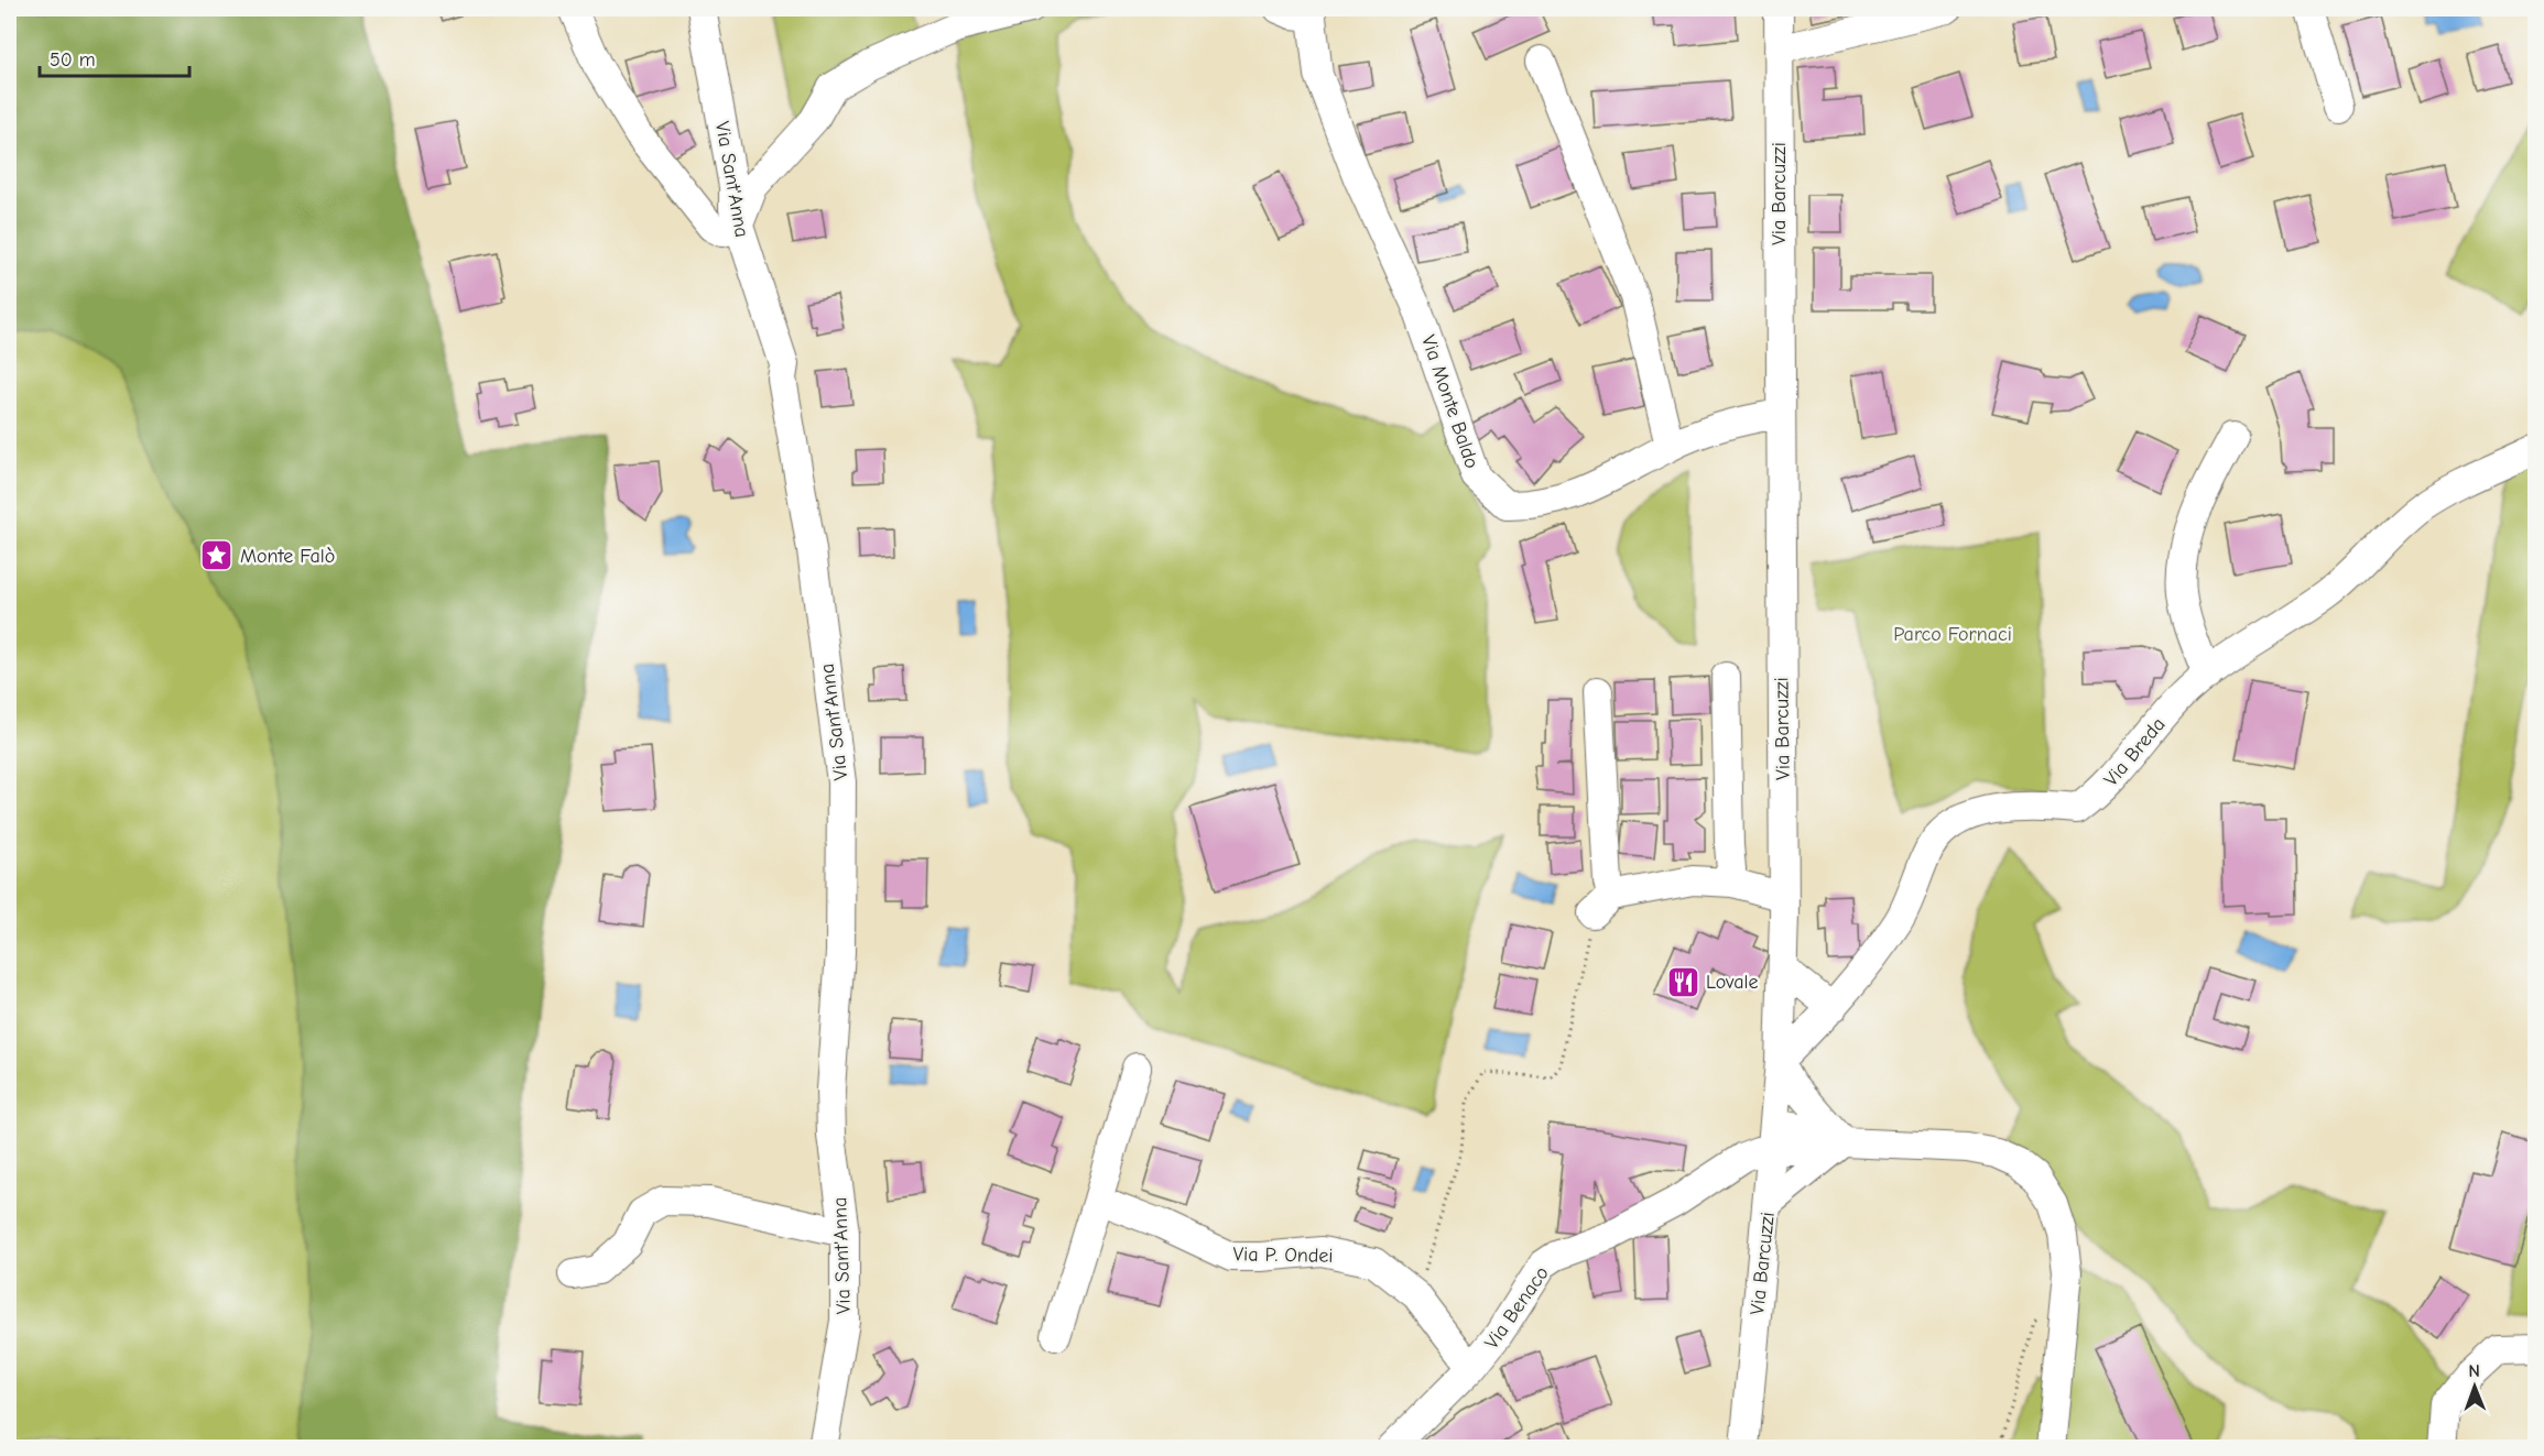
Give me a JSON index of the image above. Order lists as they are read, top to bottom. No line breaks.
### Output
{"streets":{"street":["Via Sant'Anna","Via Barcuzzi","Via Monte Baldo","Via Breda","Via P. Ondei","Via Benaco"]},"crossings":[["Via Barcuzzi","Via Monte Baldo"],["Via Barcuzzi","Via Breda"],["Via Barcuzzi","Via Benaco"],["Via P. Ondei","Via Benaco"]],"parks":["Parco Fornaci"],"places":{"place":["Monte Falò"],"restaurant":["Lovale"]},"scale_bar":"50 m","north":"top"}
